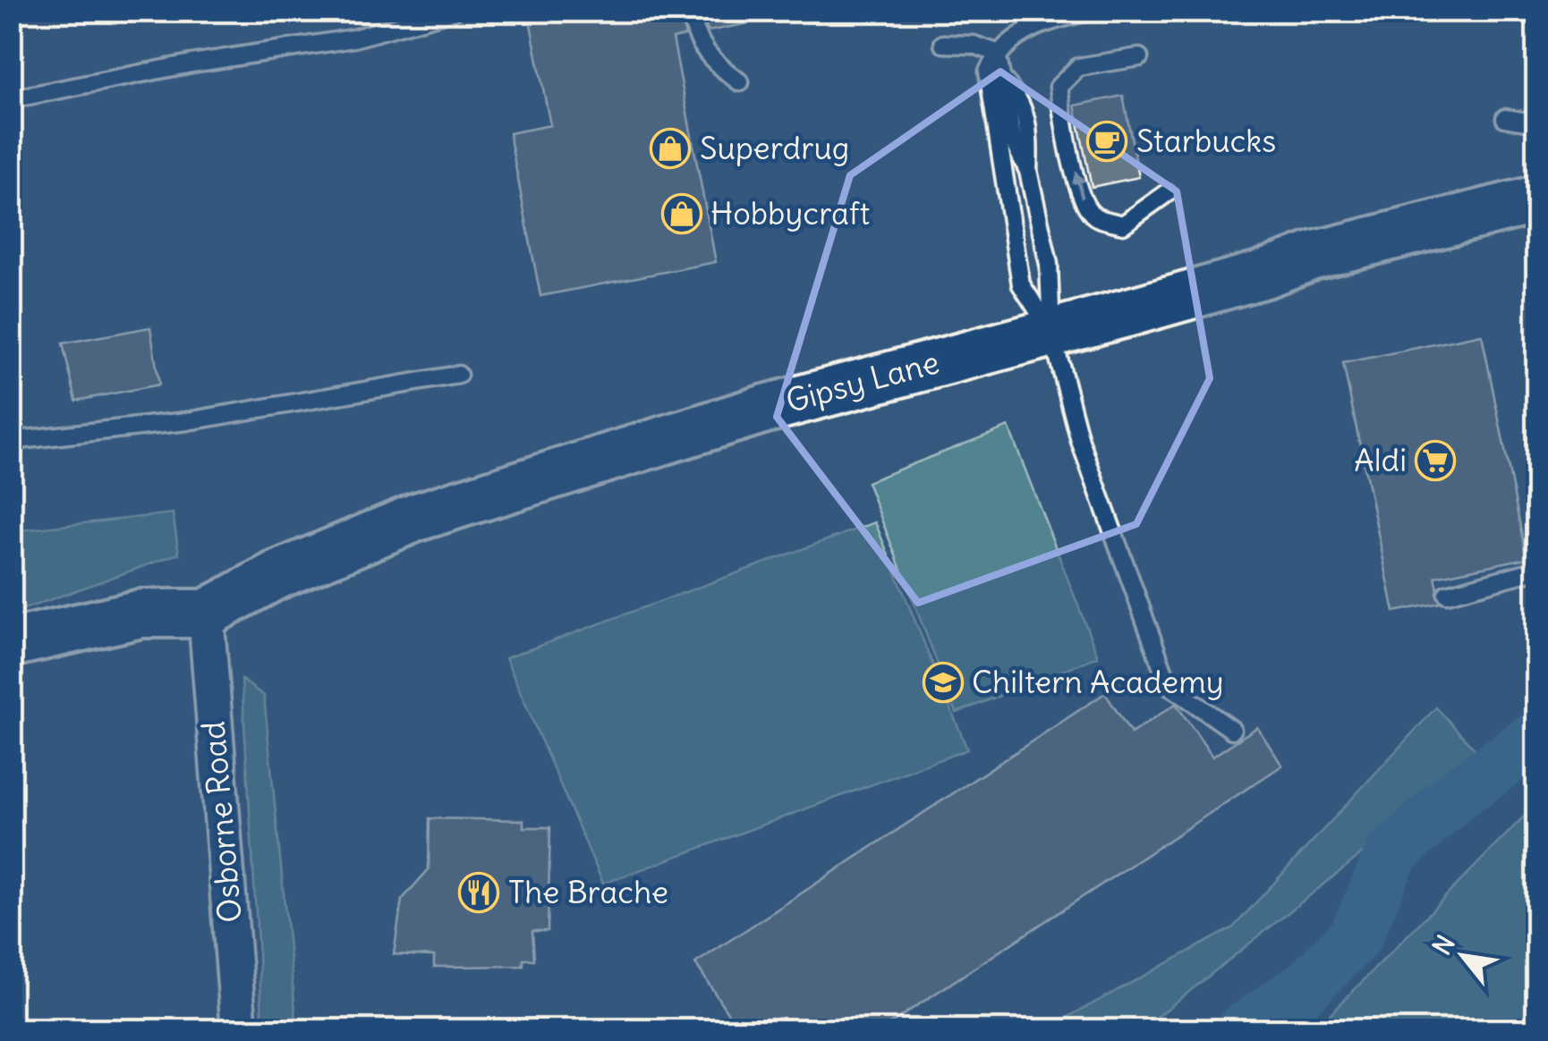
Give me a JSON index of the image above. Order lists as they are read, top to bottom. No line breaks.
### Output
{"streets":{"main road":["Gipsy Lane"],"street":["Osborne Road"]},"crossings":[["Gipsy Lane","Osborne Road"]],"places":{"cafe":["Starbucks"],"shop":["Superdrug","Hobbycraft"],"supermarket":["Aldi"],"school or university":["Chiltern Academy"],"restaurant":["The Brache"]},"north":"top left"}
